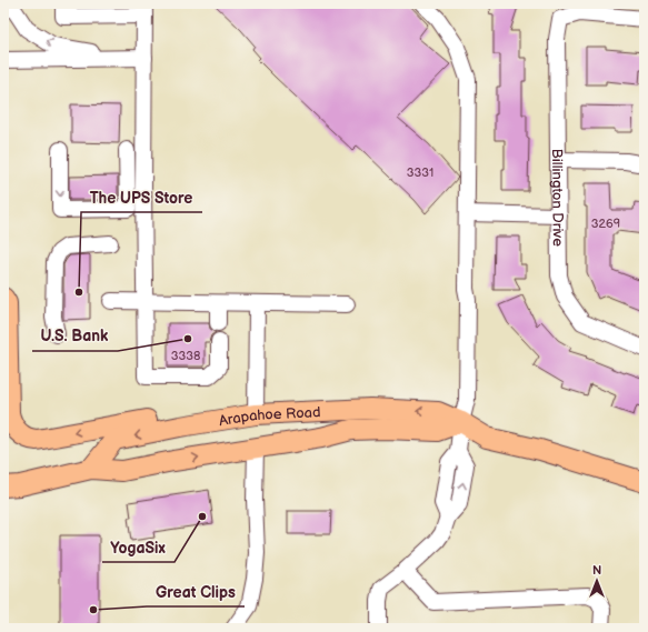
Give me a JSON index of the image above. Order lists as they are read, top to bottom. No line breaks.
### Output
{"streets":{"main road":["Arapahoe Road"],"street":["Billington Drive"]},"places":["The UPS Store","U.S. Bank","YogaSix","Great Clips"],"house_numbers":["3331","3269","3338"],"north":"top"}
